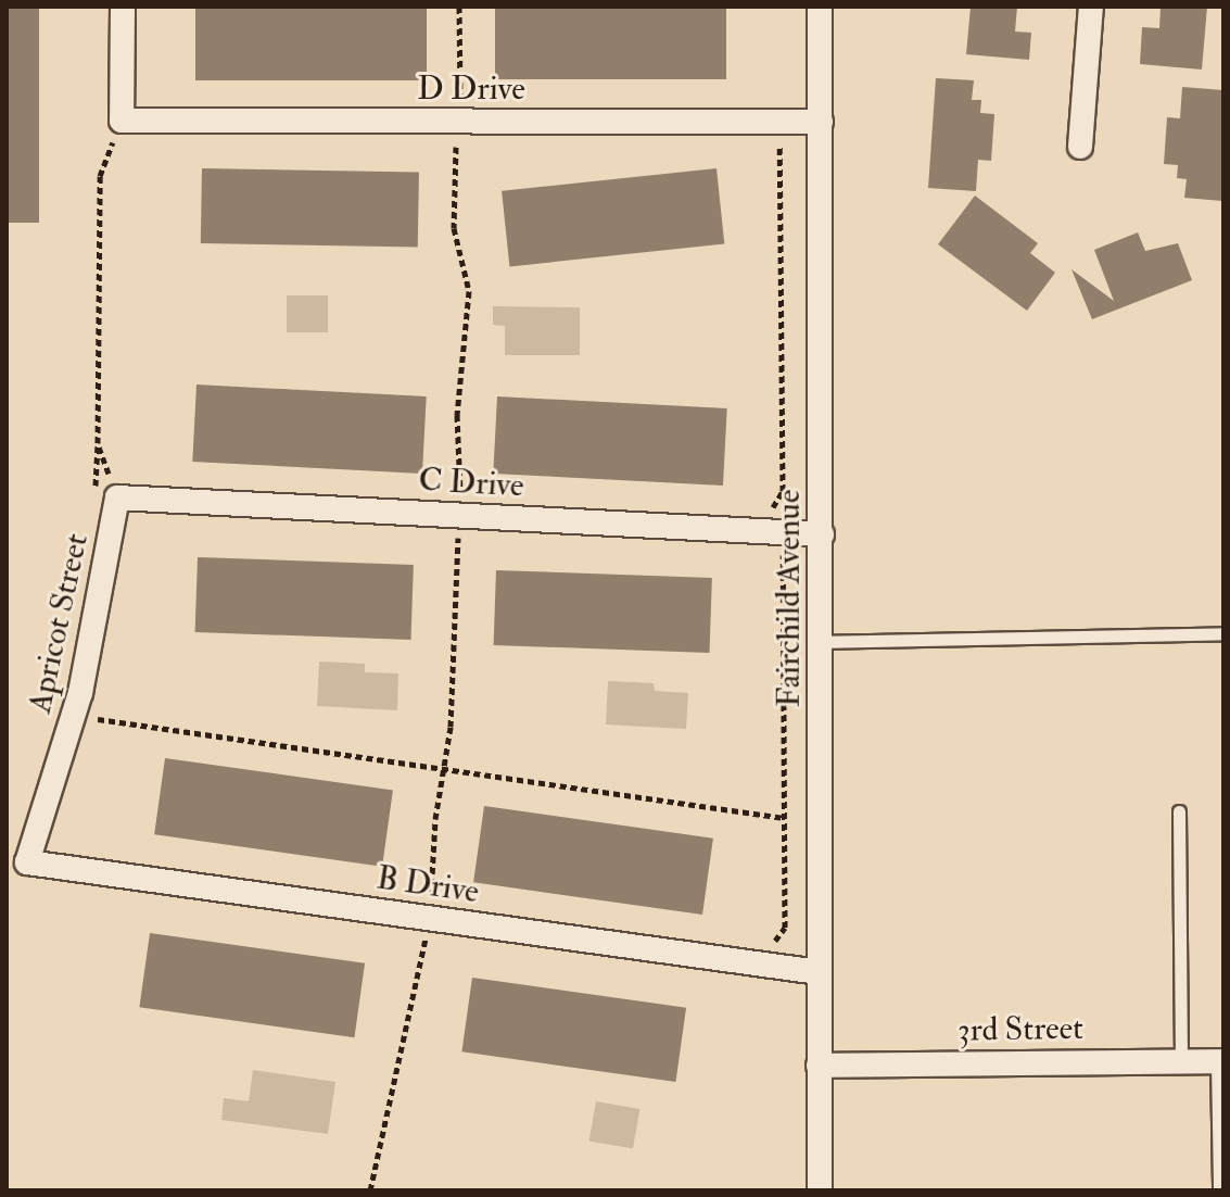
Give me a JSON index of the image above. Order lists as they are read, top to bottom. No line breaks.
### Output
{"streets":{"street":["D Drive","C Drive","Fairchild Avenue","Apricot Street","B Drive","3rd Street"]},"crossings":[["D Drive","Fairchild Avenue"],["C Drive","Fairchild Avenue"],["C Drive","Apricot Street"],["Fairchild Avenue","B Drive"],["Fairchild Avenue","3rd Street"],["Apricot Street","B Drive"]]}
